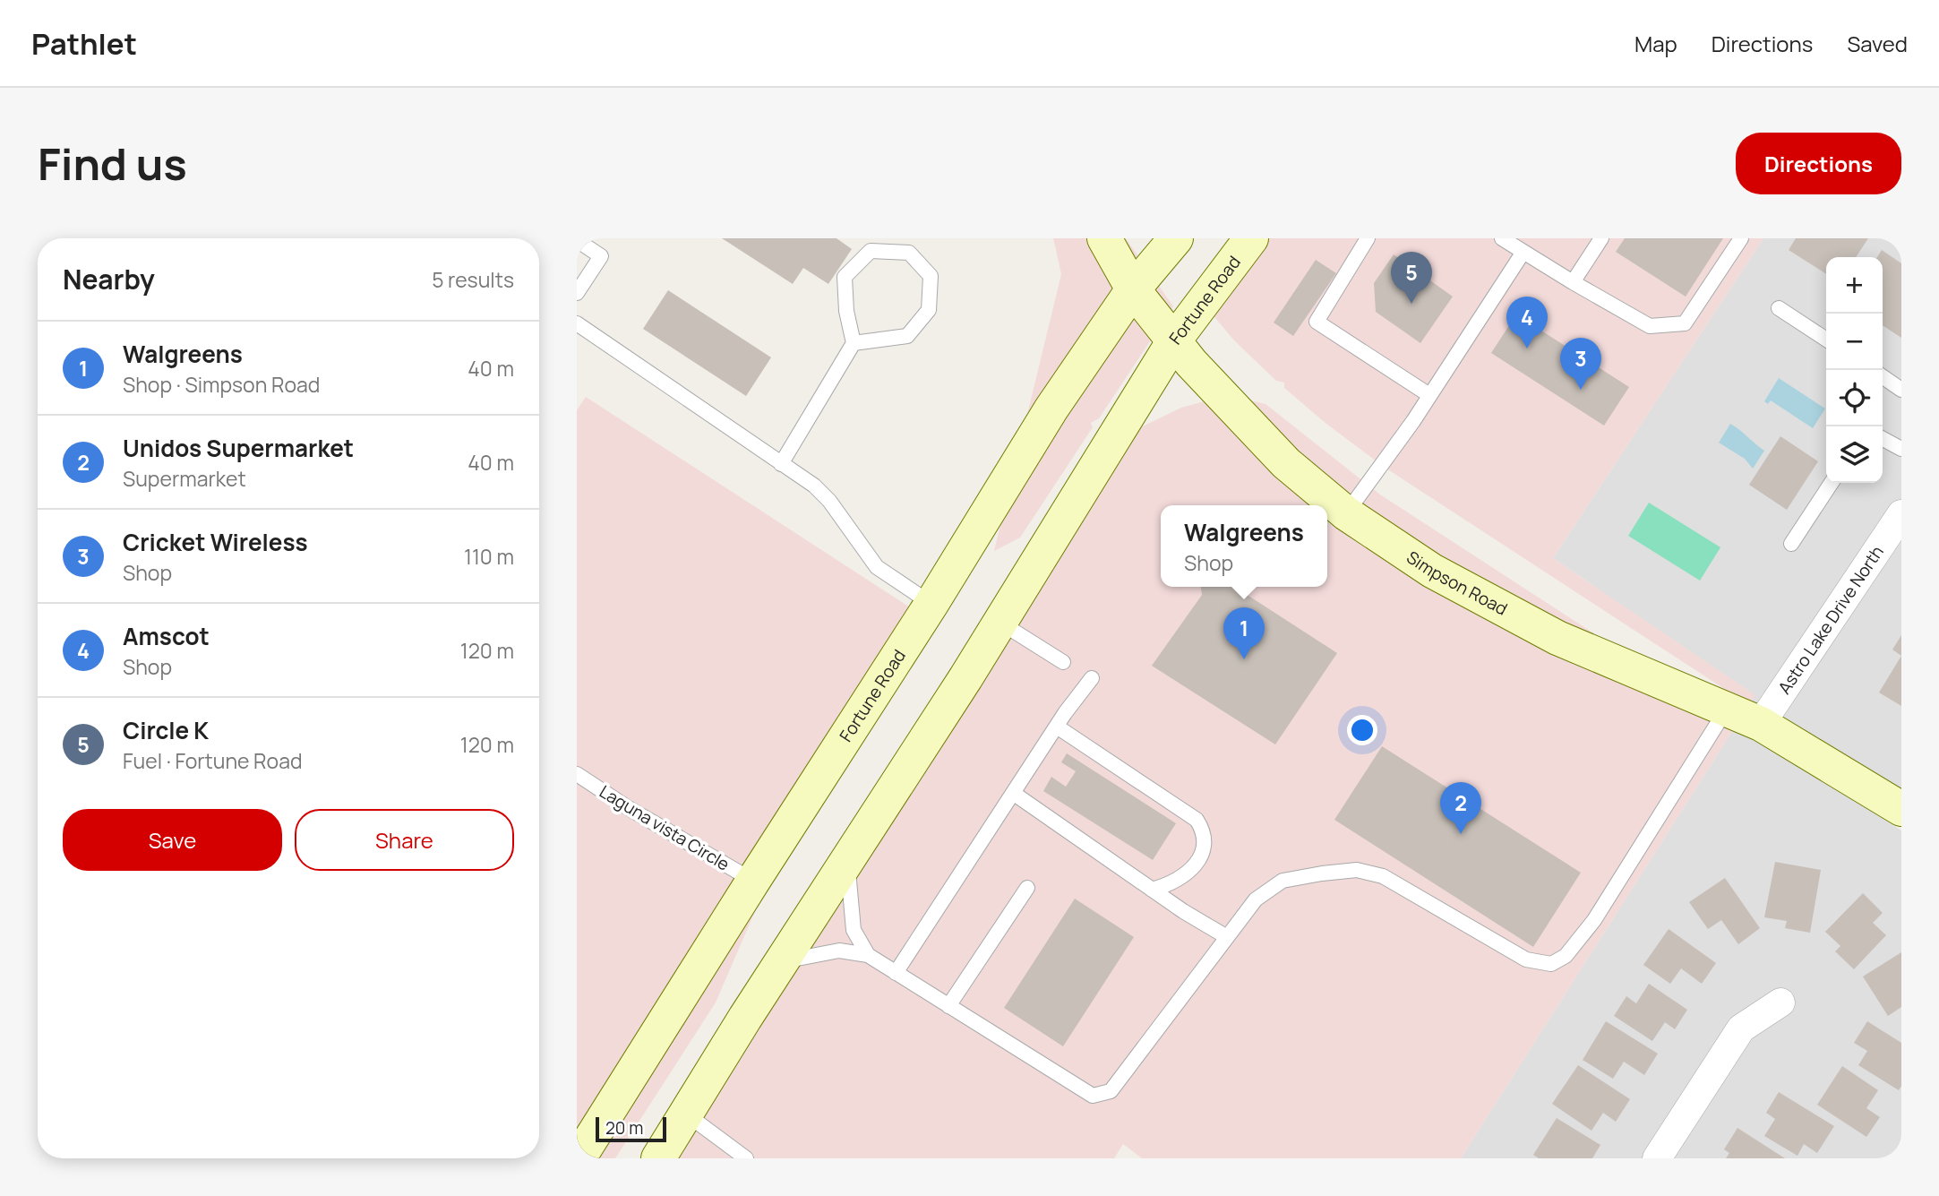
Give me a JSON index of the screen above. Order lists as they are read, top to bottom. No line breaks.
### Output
{"streets":{"main road":["Fortune Road","Simpson Road"],"street":["Astro Lake Drive North"],"lane":["Laguna vista Circle"]},"crossings":[["Fortune Road","Simpson Road"],["Fortune Road","Laguna vista Circle"],["Simpson Road","Astro Lake Drive North"]],"scale_bar":"20 m","page":{"header":"Pathlet","nav":["Map","Directions","Saved"],"buttons":["Directions",["Save","Share"]],"title":"Find us","heading":["Nearby","5 results"],"pins":["5","4","3","1","2"],"map_buttons":["+","−"],"list":[{"mark":"1","name":"Walgreens","note":"Shop · Simpson Road","value":"40 m"},{"mark":"2","name":"Unidos Supermarket","note":"Supermarket","value":"40 m"},{"mark":"3","name":"Cricket Wireless","note":"Shop","value":"110 m"},{"mark":"4","name":"Amscot","note":"Shop","value":"120 m"},{"mark":"5","name":"Circle K","note":"Fuel · Fortune Road","value":"120 m"}],"popup":["Walgreens","Shop"],"scale":"20 m"}}
